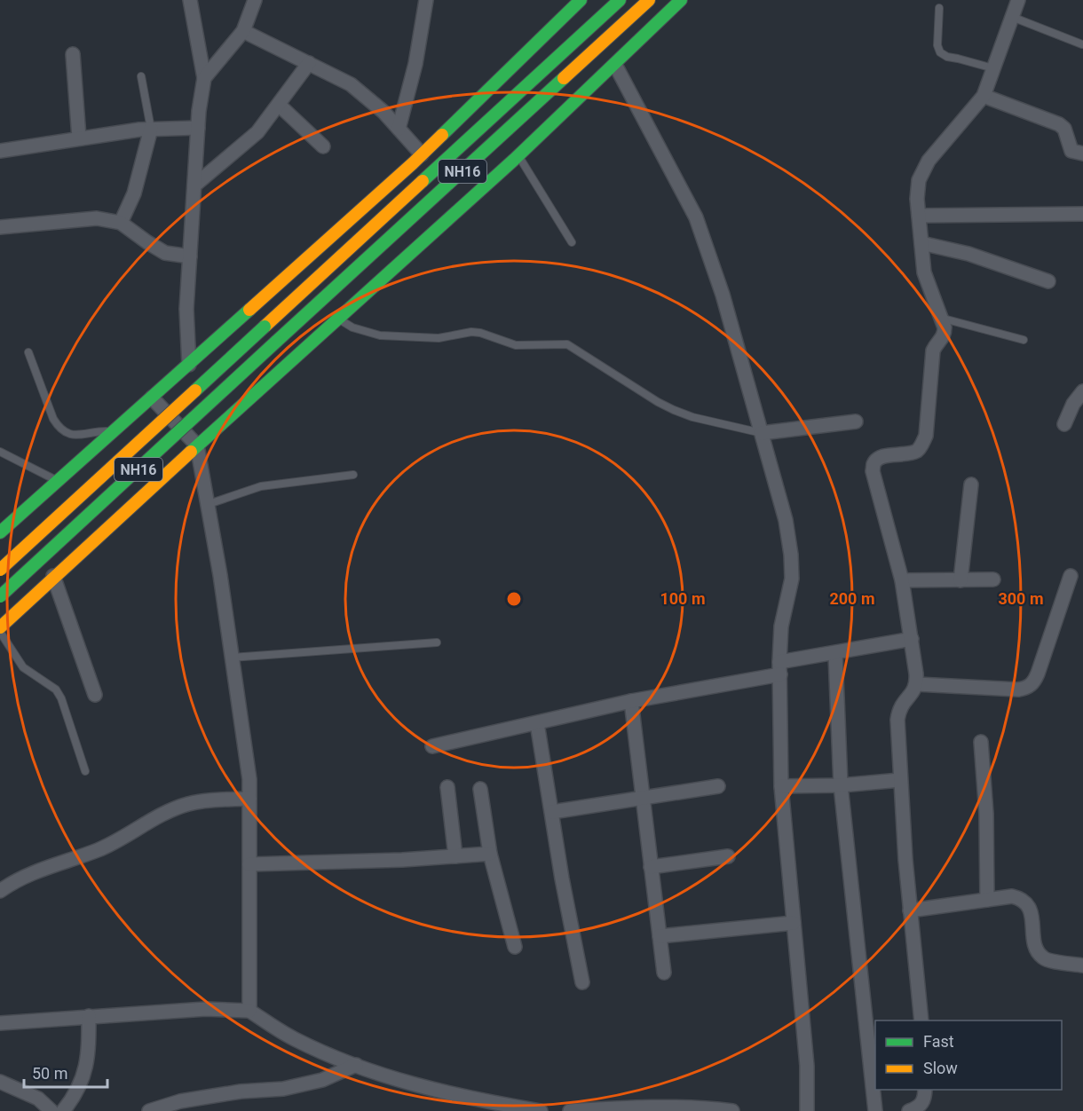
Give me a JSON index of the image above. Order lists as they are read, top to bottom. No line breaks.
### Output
{"streets":{"main road":["NH16"]},"legend":["Fast","Slow"],"scale_bar":"50 m","rings":["100 m","200 m","300 m"]}
